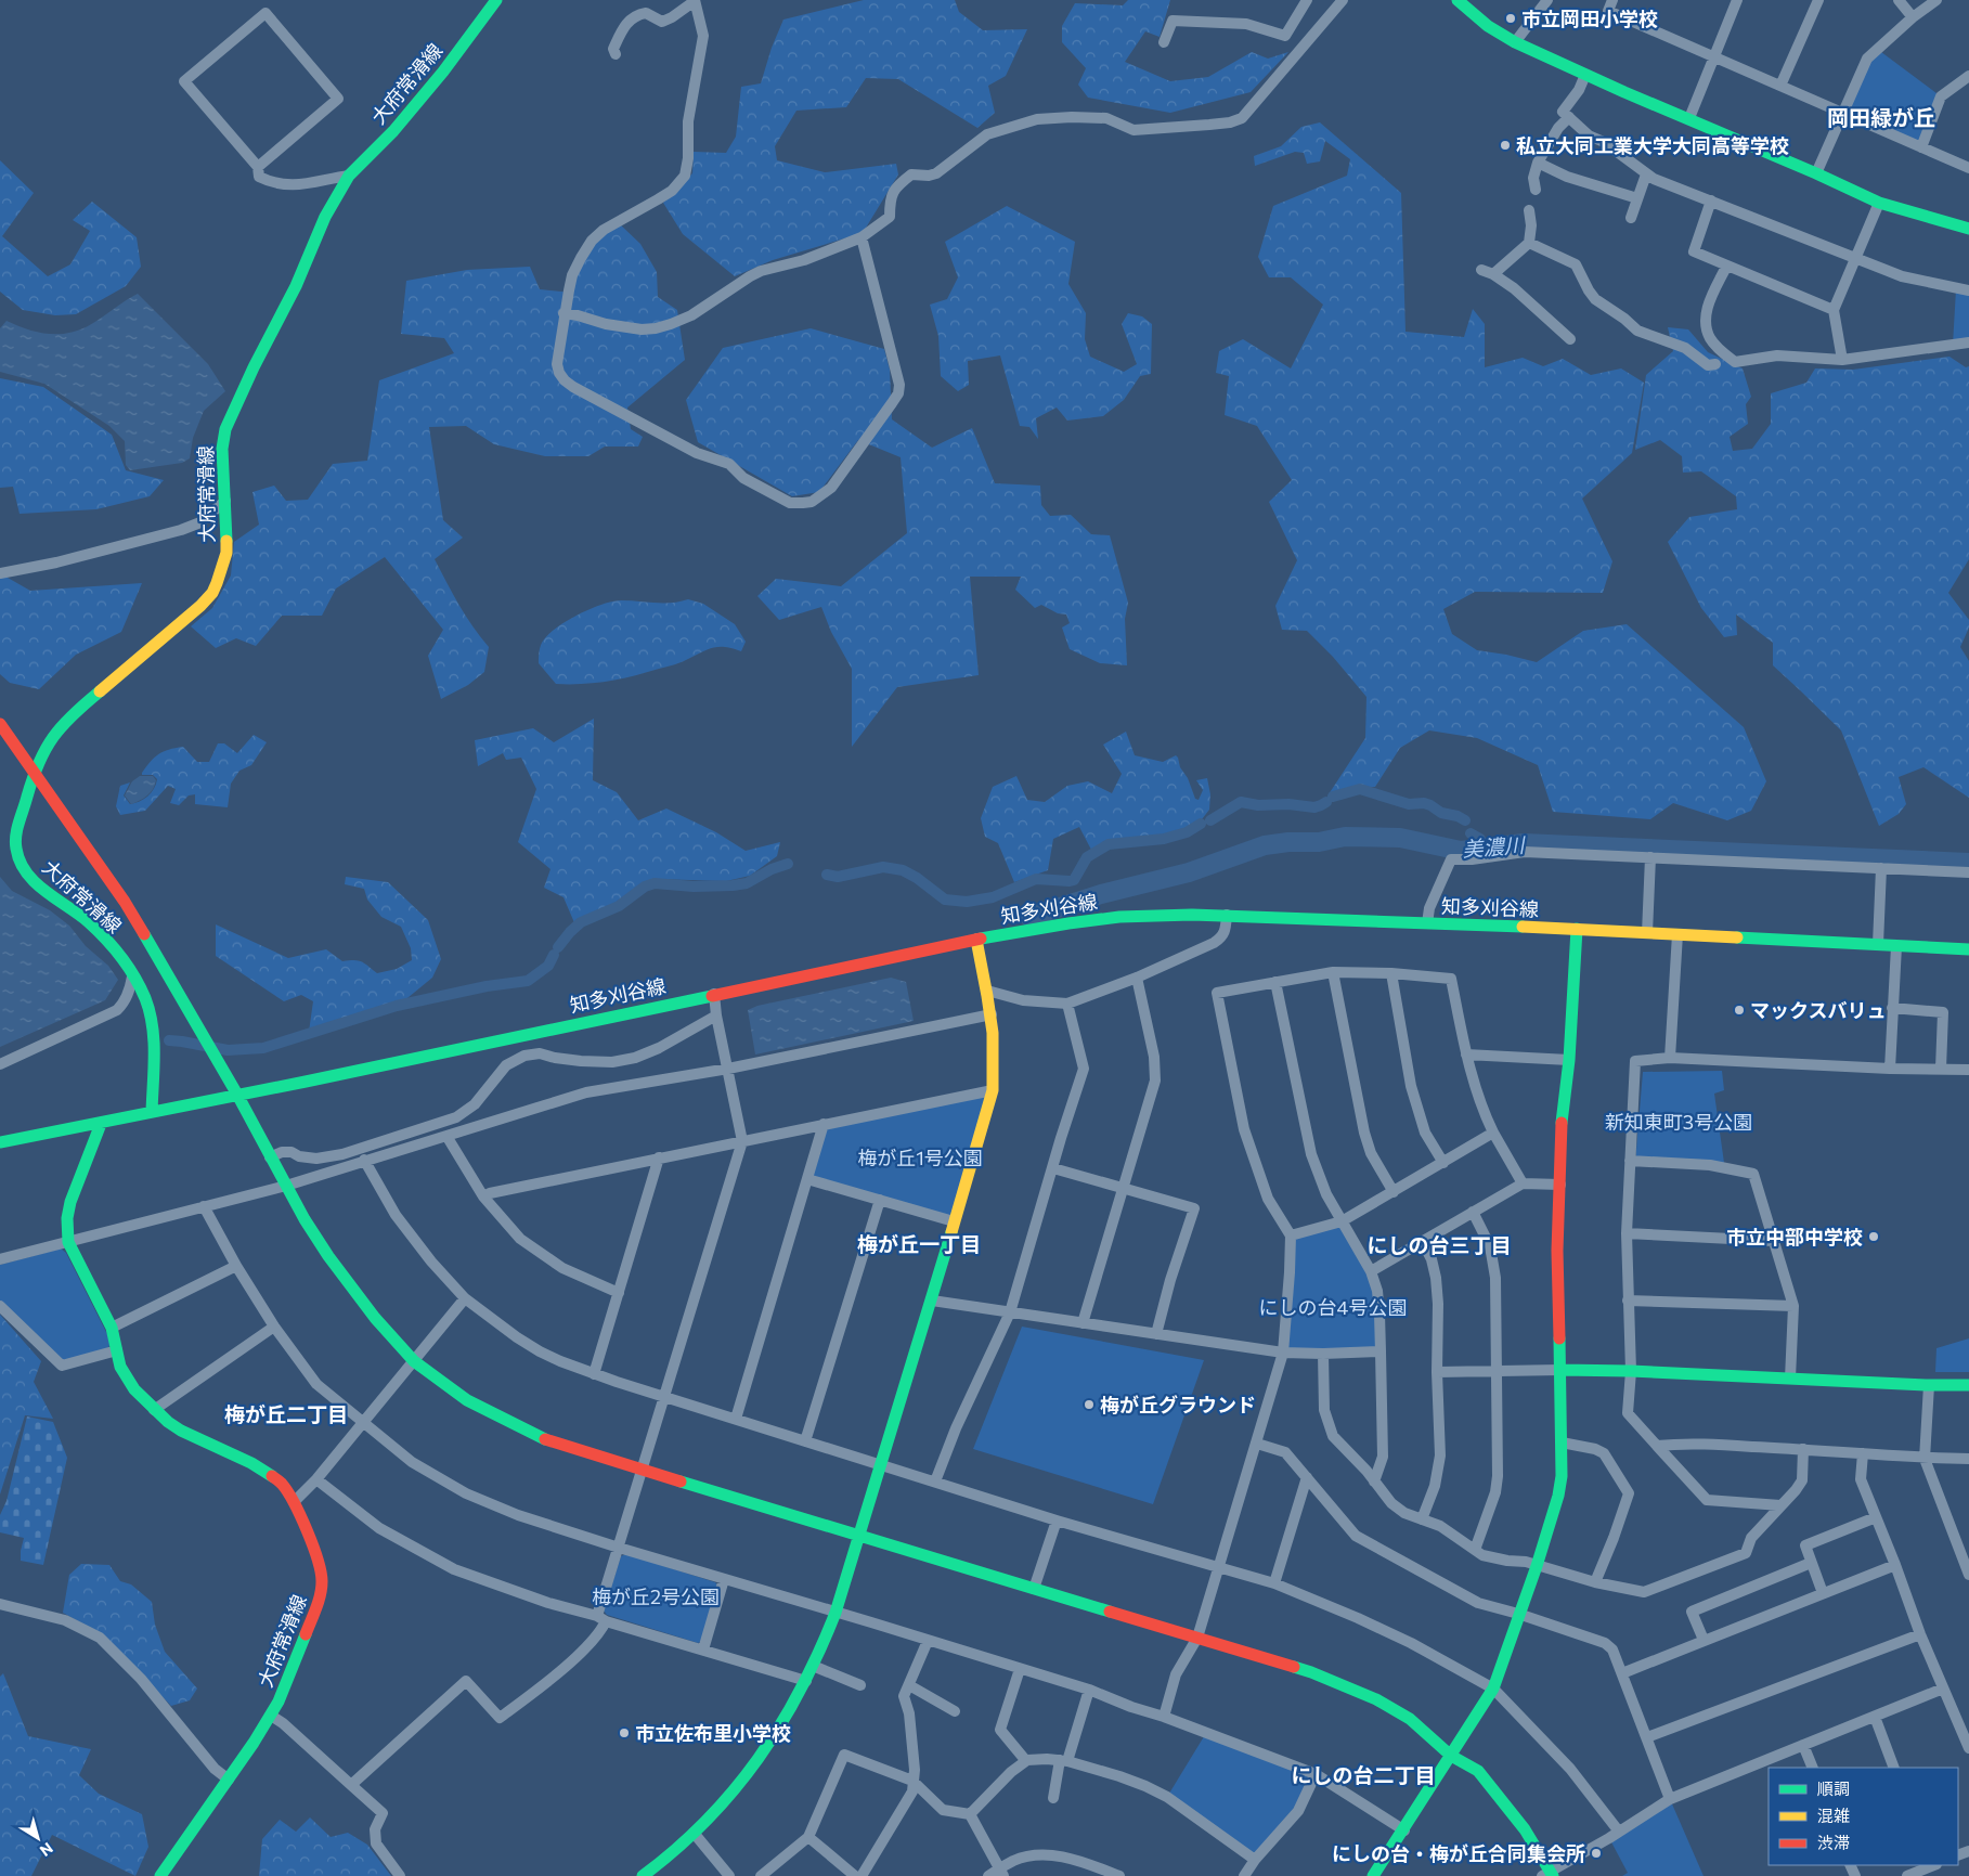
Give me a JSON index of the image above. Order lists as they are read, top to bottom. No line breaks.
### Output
{"streets":{"street":["大府常滑線","知多刈谷線"]},"crossings":[["大府常滑線","知多刈谷線"]],"districts":["岡田緑が丘","梅が丘一丁目","にしの台三丁目","梅が丘二丁目","にしの台二丁目"],"water":["美濃川"],"parks":["新知東町3号公園","梅が丘1号公園","にしの台4号公園","梅が丘2号公園"],"places":["市立岡田小学校","私立大同工業大学大同高等学校","マックスバリュ","市立中部中学校","梅が丘グラウンド","市立佐布里小学校","にしの台・梅が丘合同集会所"],"legend":["順調","混雑","渋滞"],"north":"bottom right"}
